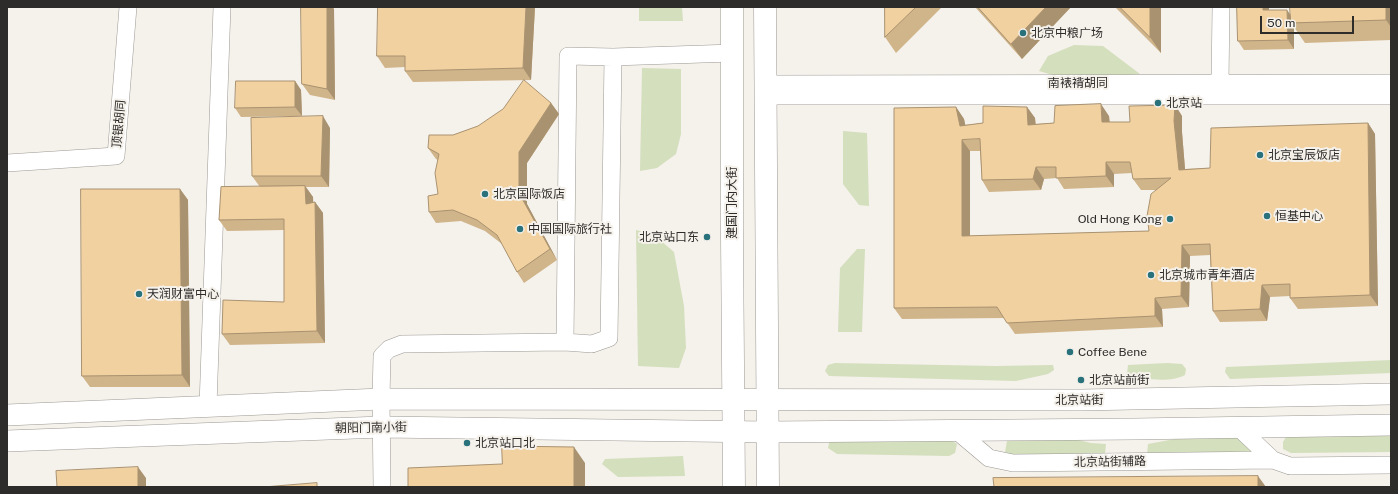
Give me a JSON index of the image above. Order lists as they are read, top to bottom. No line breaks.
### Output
{"streets":{"highway":["建国门内大街"],"main road":["北京站街","朝阳门南小街"],"street":["南裱褙胡同","顶银胡同","北京站街辅路"]},"crossings":[["建国门内大街","北京站街"],["建国门内大街","朝阳门南小街"]],"places":["北京中粮广场","北京站","北京宝辰饭店","北京国际饭店","恒基中心","Old Hong Kong","中国国际旅行社","北京站口东","北京城市青年酒店","天润财富中心","Coffee Bene","北京站前街","北京站口北"],"scale_bar":"50 m"}
